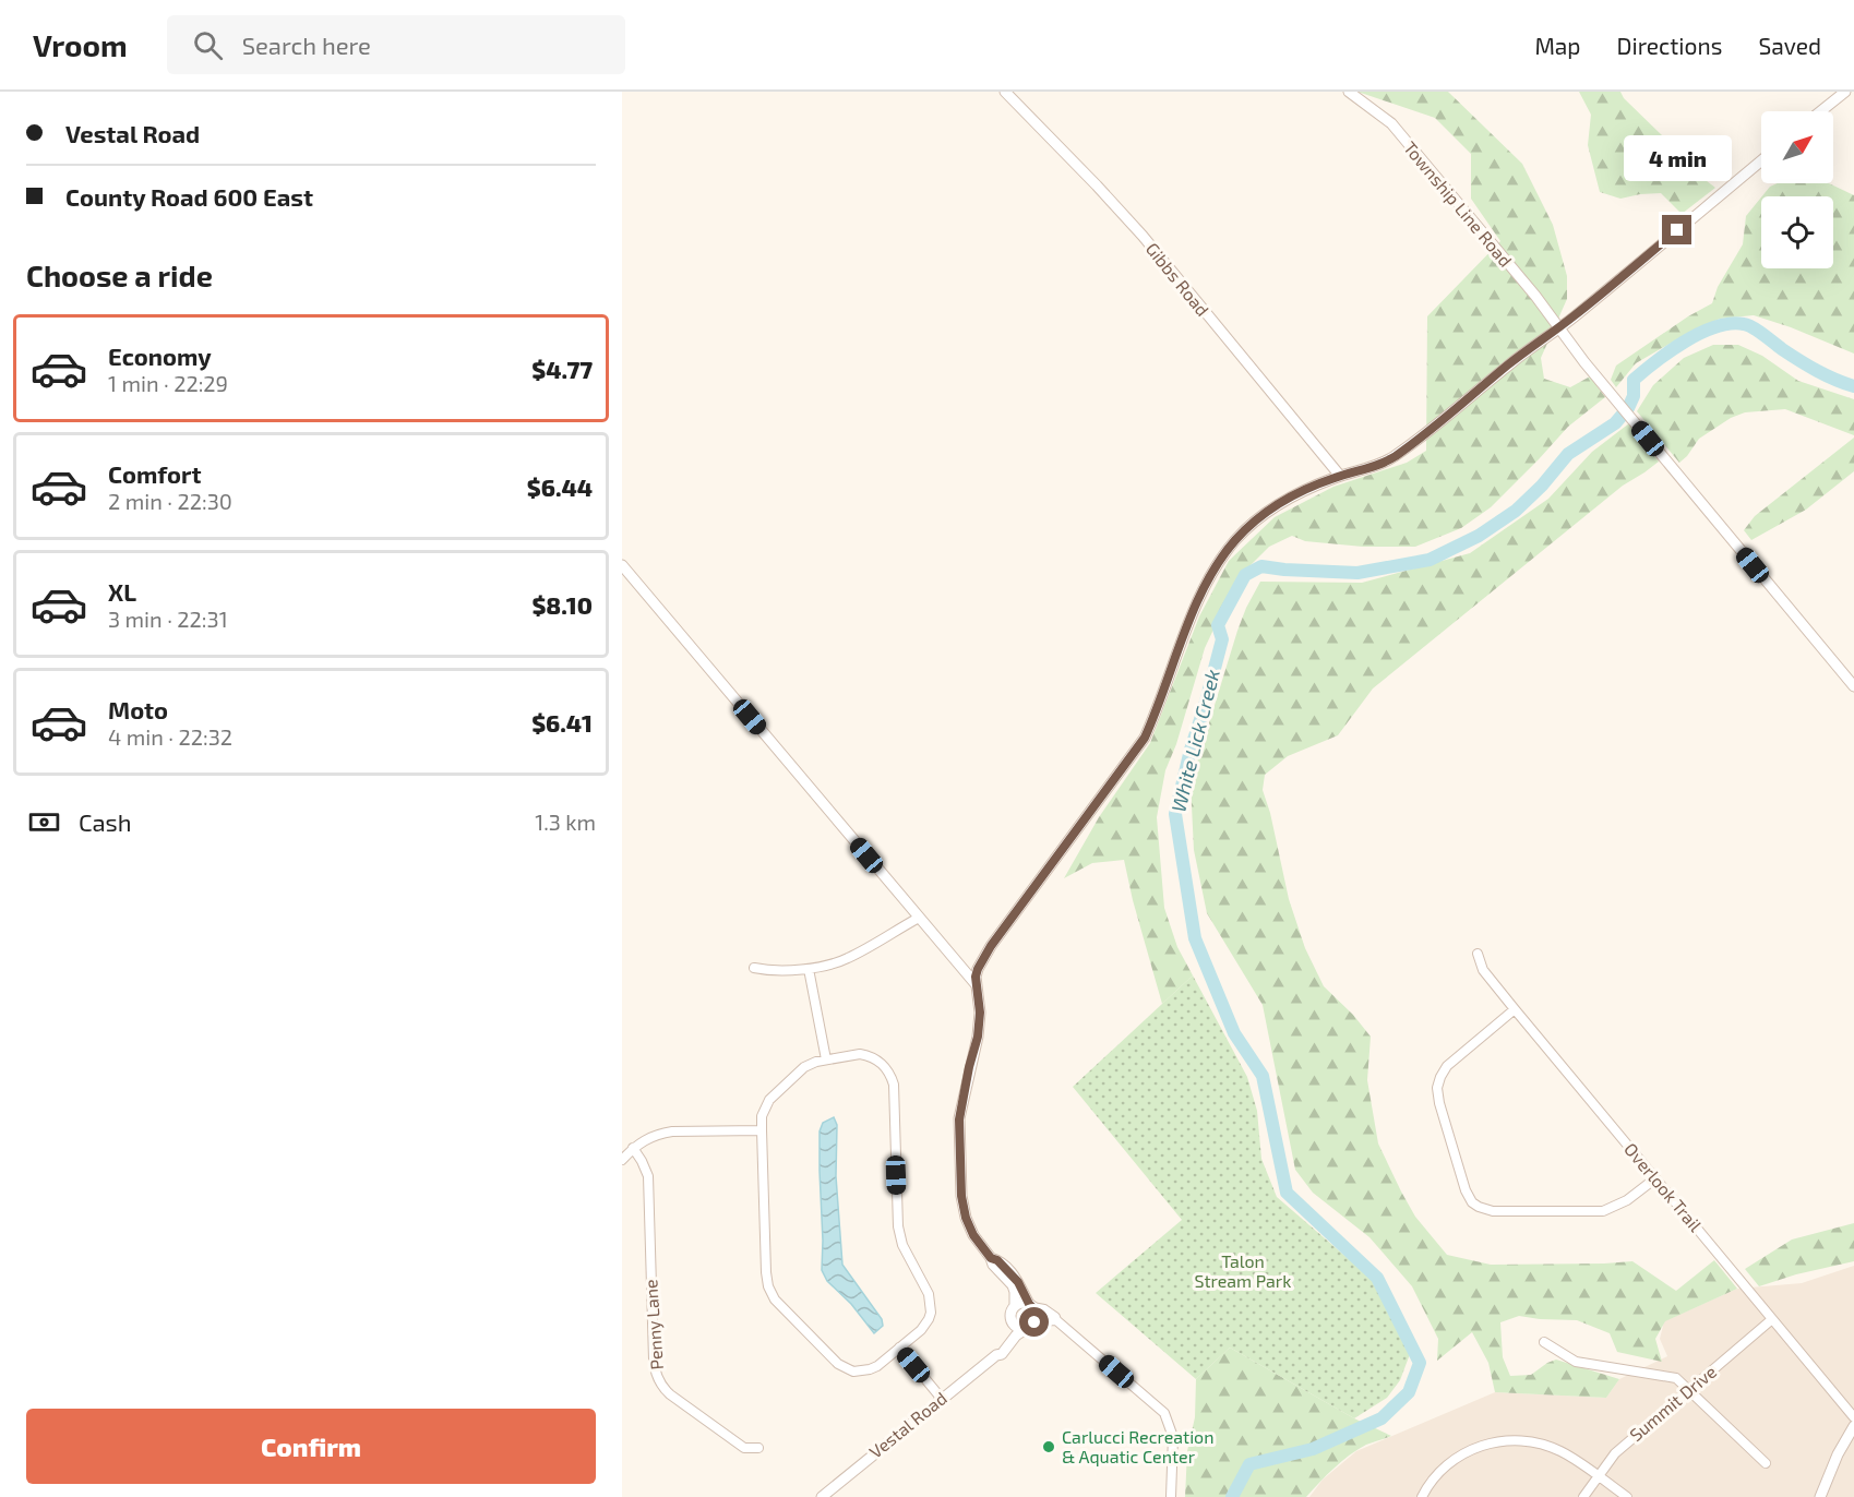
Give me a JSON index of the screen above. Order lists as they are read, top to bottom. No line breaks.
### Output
{"streets":{"street":["Township Line Road","Gibbs Road","Overlook Trail","Penny Lane","Summit Drive","Vestal Road"]},"crossings":[["Overlook Trail","Summit Drive"]],"water":["White Lick Creek"],"parks":["Talon Stream Park"],"places":["Carlucci Recreation & Aquatic Center"],"north":"top right","page":{"header":"Vroom","search":"Search here","nav":["Map","Directions","Saved"],"banner":["Vestal Road","County Road 600 East"],"bubble":"4 min","heading":"Choose a ride","list":[{"name":"Economy","note":"1 min · 22:29","value":"$4.77"},{"name":"Comfort","note":"2 min · 22:30","value":"$6.44"},{"name":"XL","note":"3 min · 22:31","value":"$8.10"},{"name":"Moto","note":"4 min · 22:32","value":"$6.41"}],"pay":["Cash","1.3 km"],"buttons":"Confirm"}}
